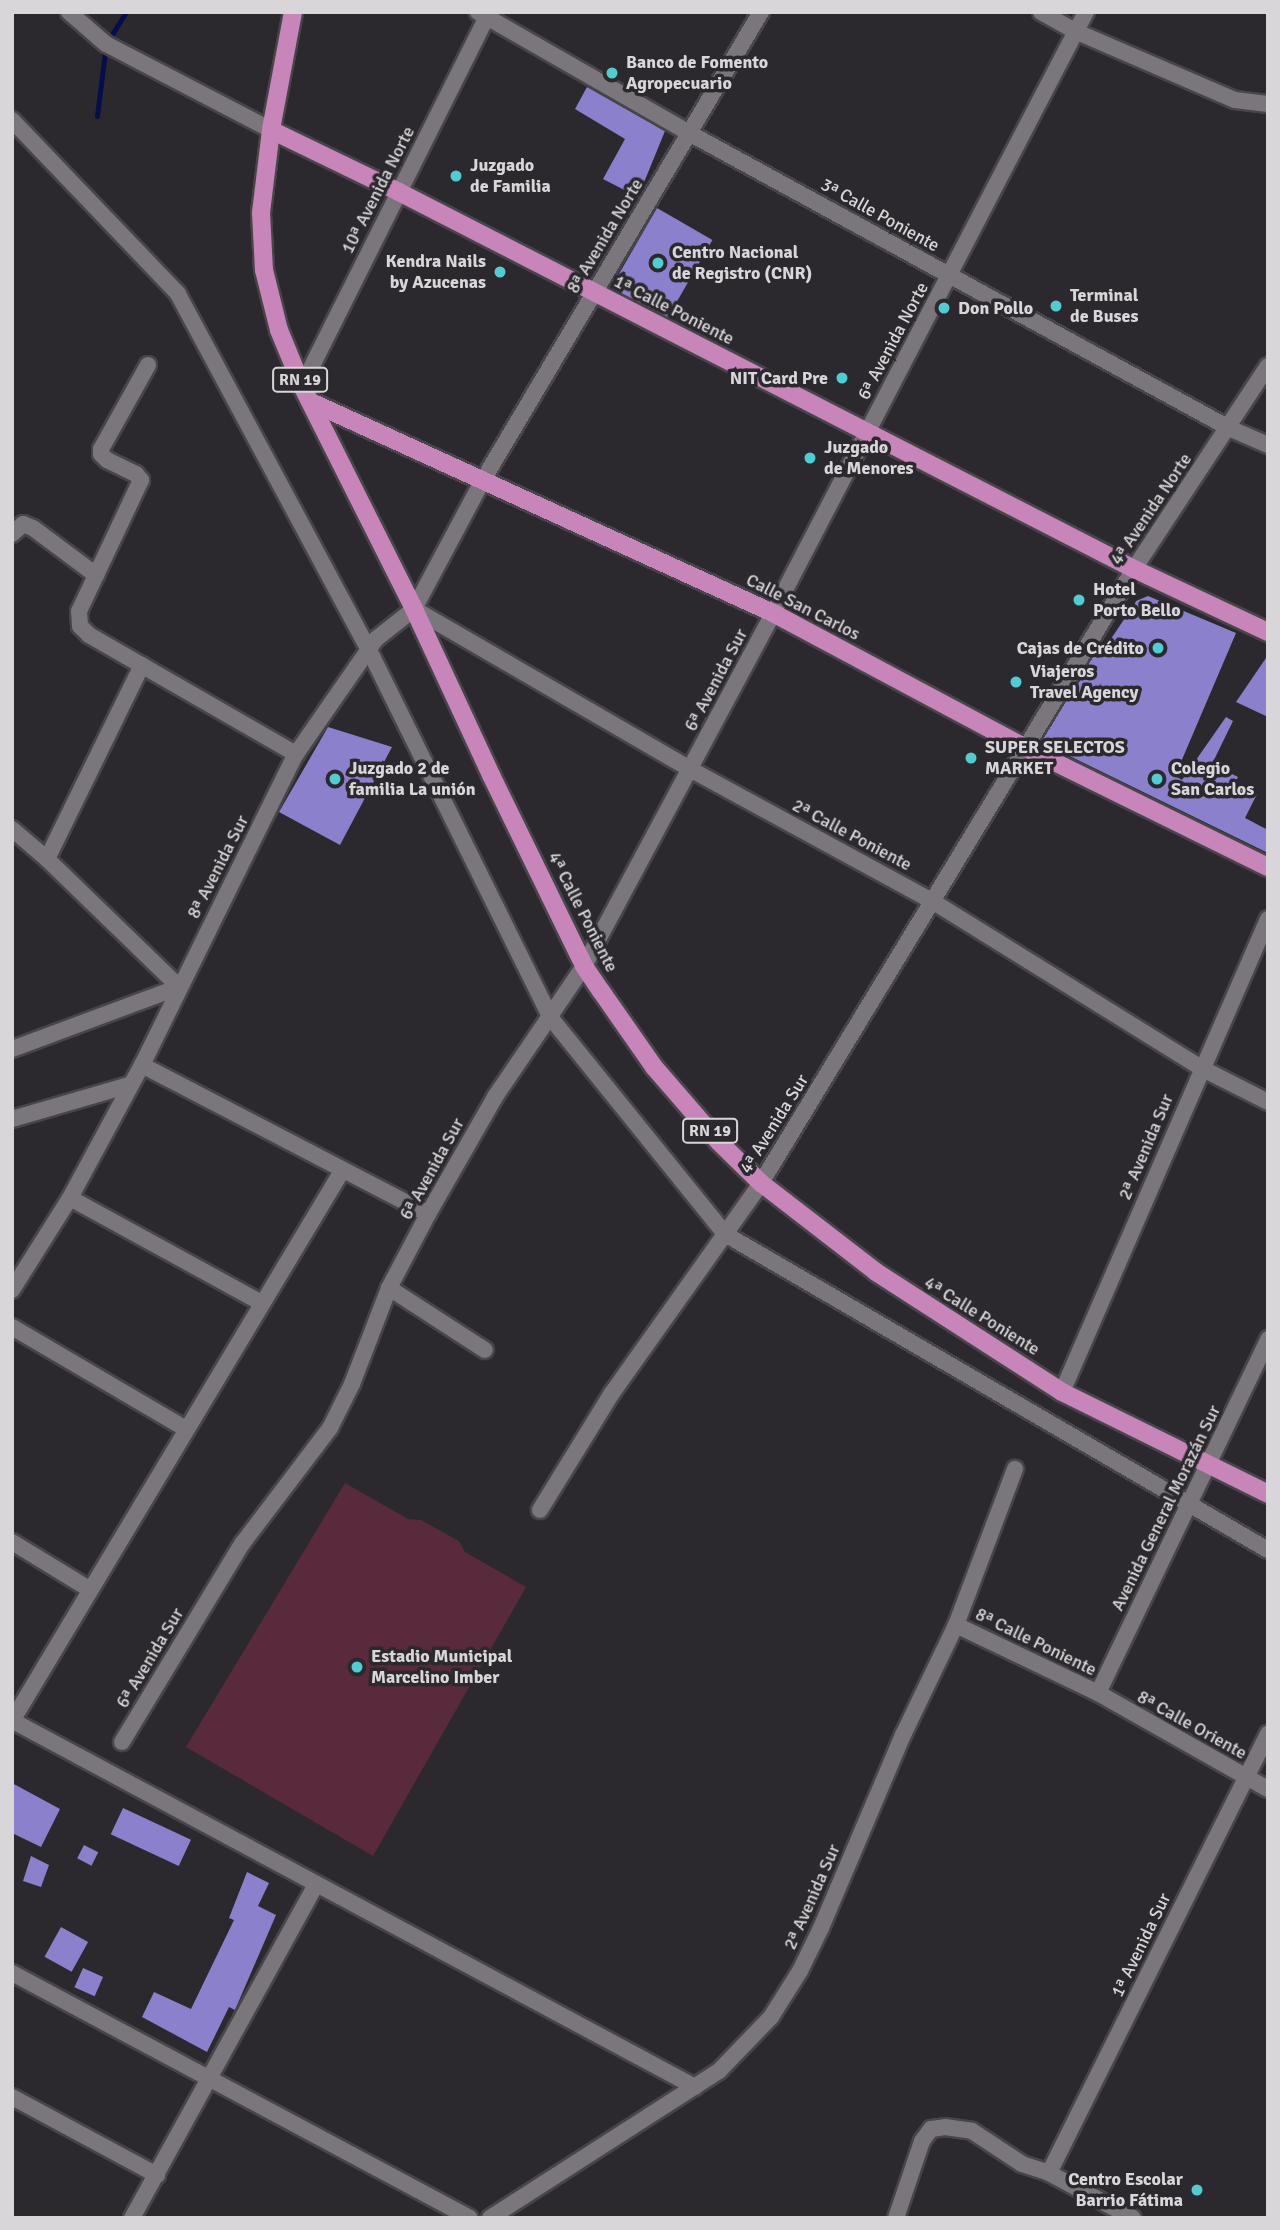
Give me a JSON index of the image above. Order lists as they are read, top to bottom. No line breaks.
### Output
{"streets":{"main road":["1ª Calle Poniente","RN 19","Calle San Carlos","4ª Calle Poniente"],"street":["10ª Avenida Norte","3ª Calle Poniente","8ª Avenida Norte","6ª Avenida Norte","4ª Avenida Norte","6ª Avenida Sur","2ª Calle Poniente","8ª Avenida Sur","4ª Avenida Sur","2ª Avenida Sur","Avenida General Morazán Sur","8ª Calle Poniente","8ª Calle Oriente","1ª Avenida Sur"]},"crossings":[["10ª Avenida Norte","3ª Calle Poniente"],["10ª Avenida Norte","1ª Calle Poniente"],["10ª Avenida Norte","Calle San Carlos"],["10ª Avenida Norte","4ª Calle Poniente"],["3ª Calle Poniente","8ª Avenida Norte"],["3ª Calle Poniente","6ª Avenida Norte"],["3ª Calle Poniente","4ª Avenida Norte"],["8ª Avenida Norte","1ª Calle Poniente"],["8ª Avenida Norte","Calle San Carlos"],["8ª Avenida Norte","8ª Avenida Sur"],["1ª Calle Poniente","6ª Avenida Norte"],["1ª Calle Poniente","RN 19"],["1ª Calle Poniente","4ª Avenida Norte"],["1ª Calle Poniente","4ª Calle Poniente"],["6ª Avenida Norte","Calle San Carlos"],["6ª Avenida Norte","6ª Avenida Sur"],["RN 19","4ª Calle Poniente"],["RN 19","Avenida General Morazán Sur"],["4ª Avenida Norte","Calle San Carlos"],["4ª Avenida Norte","4ª Avenida Sur"],["Calle San Carlos","6ª Avenida Sur"],["Calle San Carlos","8ª Avenida Sur"],["Calle San Carlos","4ª Calle Poniente"],["Calle San Carlos","4ª Avenida Sur"],["6ª Avenida Sur","2ª Calle Poniente"],["6ª Avenida Sur","4ª Calle Poniente"],["2ª Calle Poniente","8ª Avenida Sur"],["2ª Calle Poniente","4ª Calle Poniente"],["2ª Calle Poniente","4ª Avenida Sur"],["2ª Calle Poniente","2ª Avenida Sur"],["8ª Avenida Sur","4ª Calle Poniente"],["4ª Calle Poniente","4ª Avenida Sur"],["4ª Calle Poniente","2ª Avenida Sur"],["4ª Calle Poniente","Avenida General Morazán Sur"],["2ª Avenida Sur","8ª Calle Poniente"],["Avenida General Morazán Sur","8ª Calle Poniente"],["Avenida General Morazán Sur","8ª Calle Oriente"],["8ª Calle Poniente","8ª Calle Oriente"],["8ª Calle Oriente","1ª Avenida Sur"]],"places":["Banco de Fomento Agropecuario","Juzgado de Familia","Centro Nacional de Registro (CNR)","Kendra Nails by Azucenas","Terminal de Buses","Don Pollo","NIT Card Pre","Juzgado de Menores","Hotel Porto Bello","Cajas de Crédito","Viajeros Travel Agency","SUPER SELECTOS MARKET","Juzgado 2 de familia La unión","Colegio San Carlos","Estadio Municipal Marcelino Imber","Centro Escolar Barrio Fátima"]}
